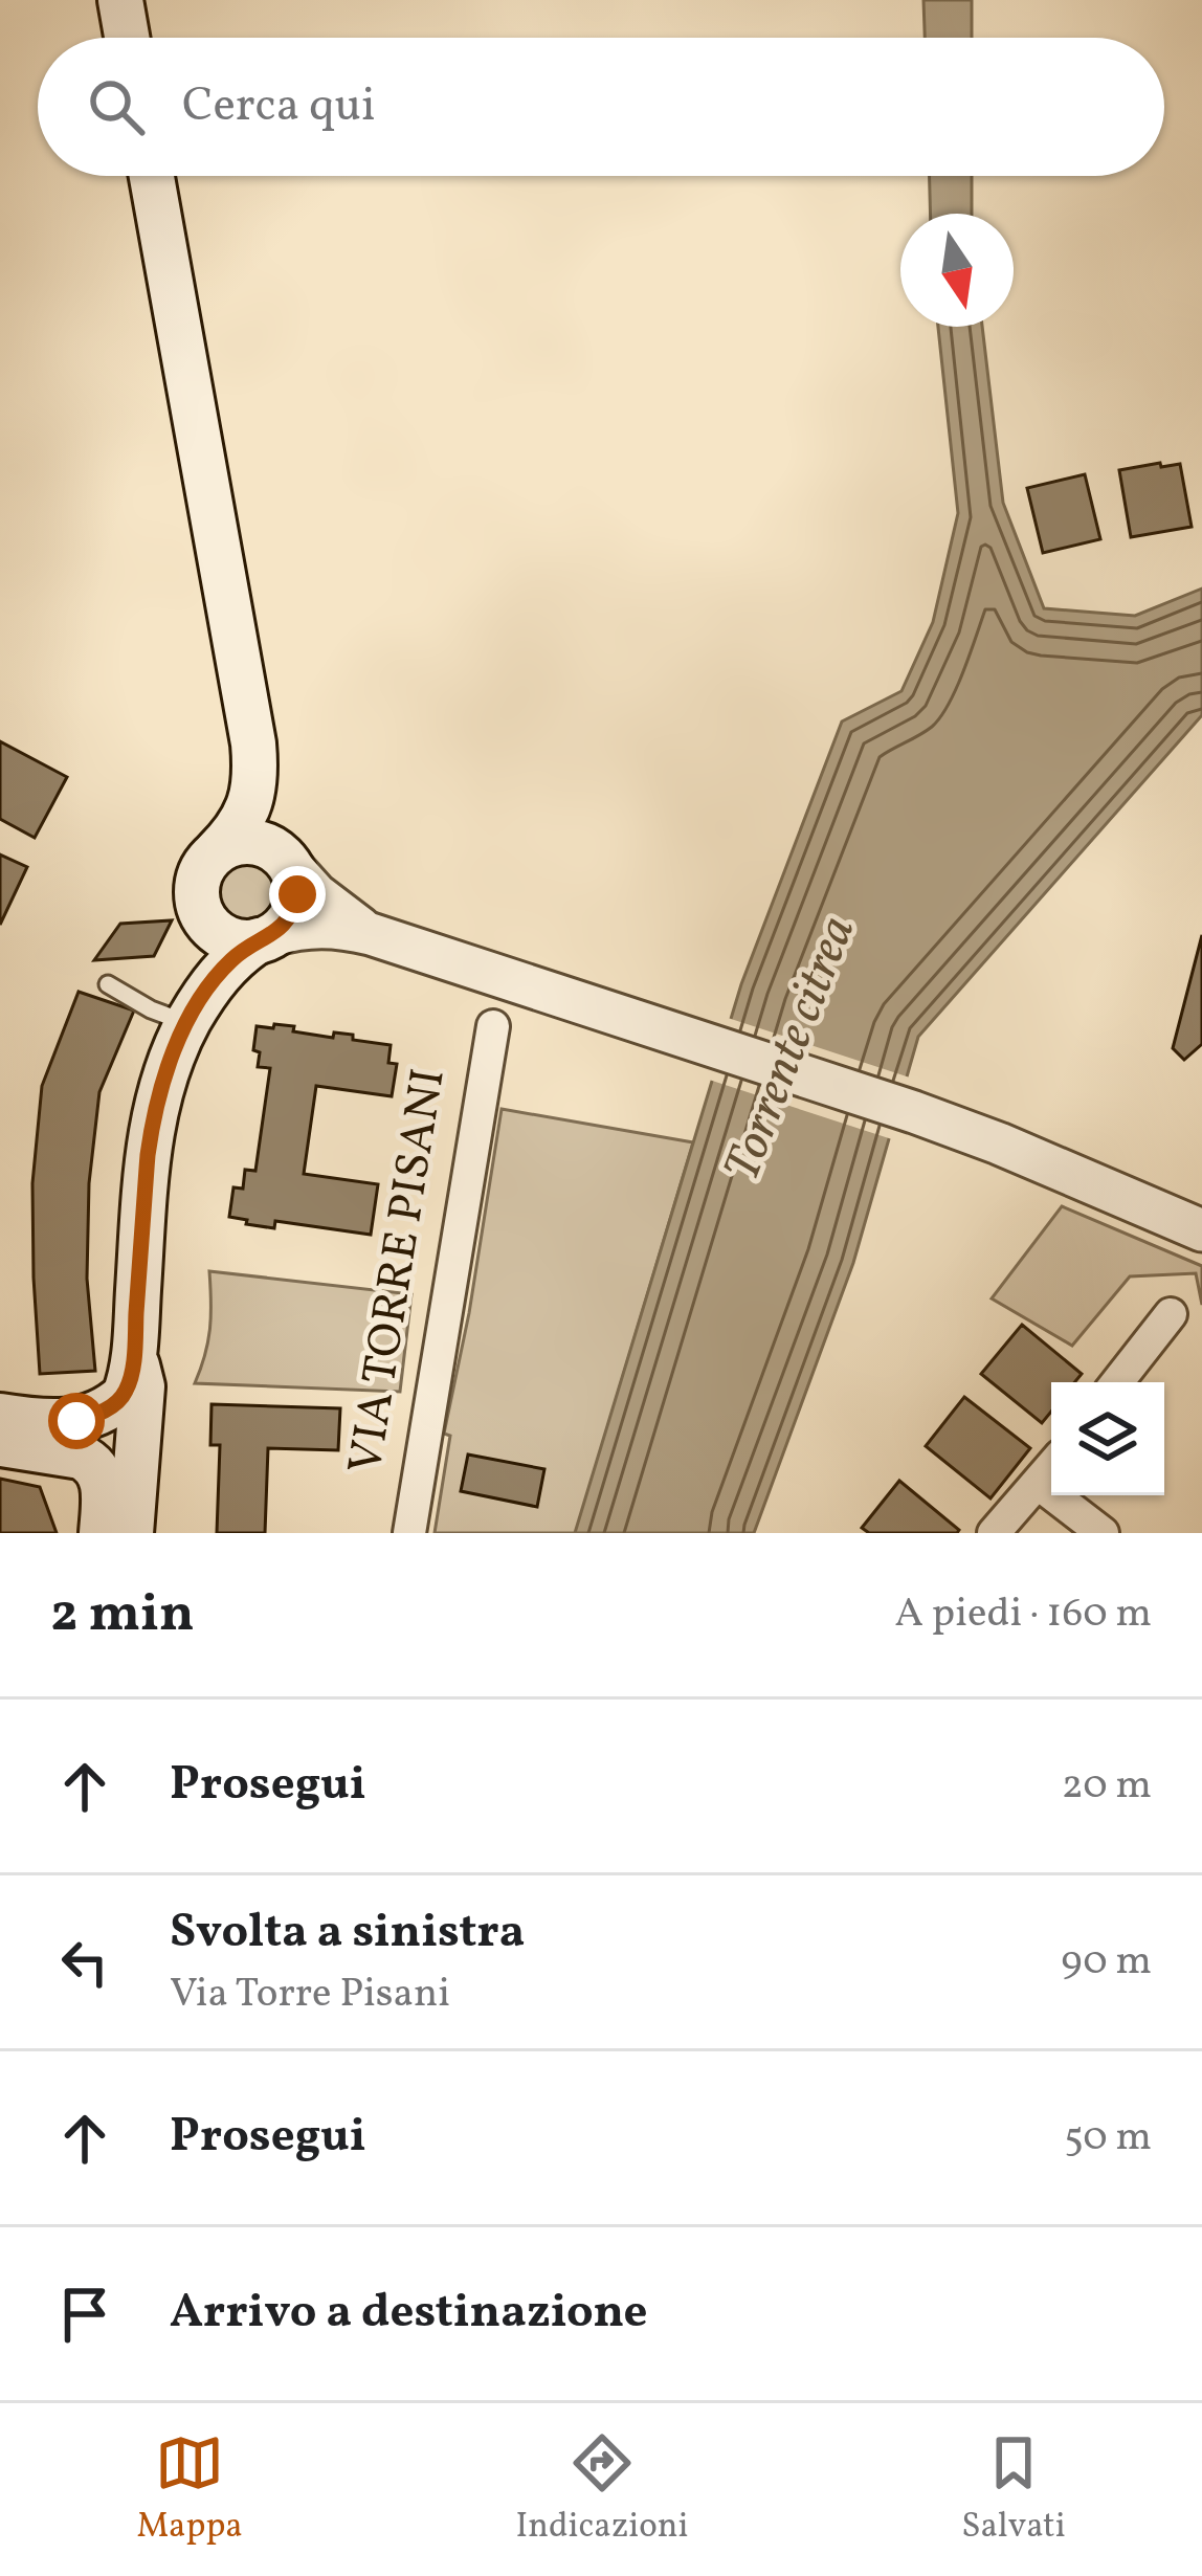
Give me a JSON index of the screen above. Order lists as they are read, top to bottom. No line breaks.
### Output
{"streets":{"street":["VIA TORRE PISANI"]},"water":["Torrente citrea"],"north":"bottom","page":{"search":"Cerca qui","heading":["2 min","A piedi · 160 m"],"list":[["Prosegui","20 m"],["Svolta a sinistra","Via Torre Pisani","90 m"],["Prosegui","50 m"],"Arrivo a destinazione"],"nav":["Mappa","Indicazioni","Salvati"]}}
